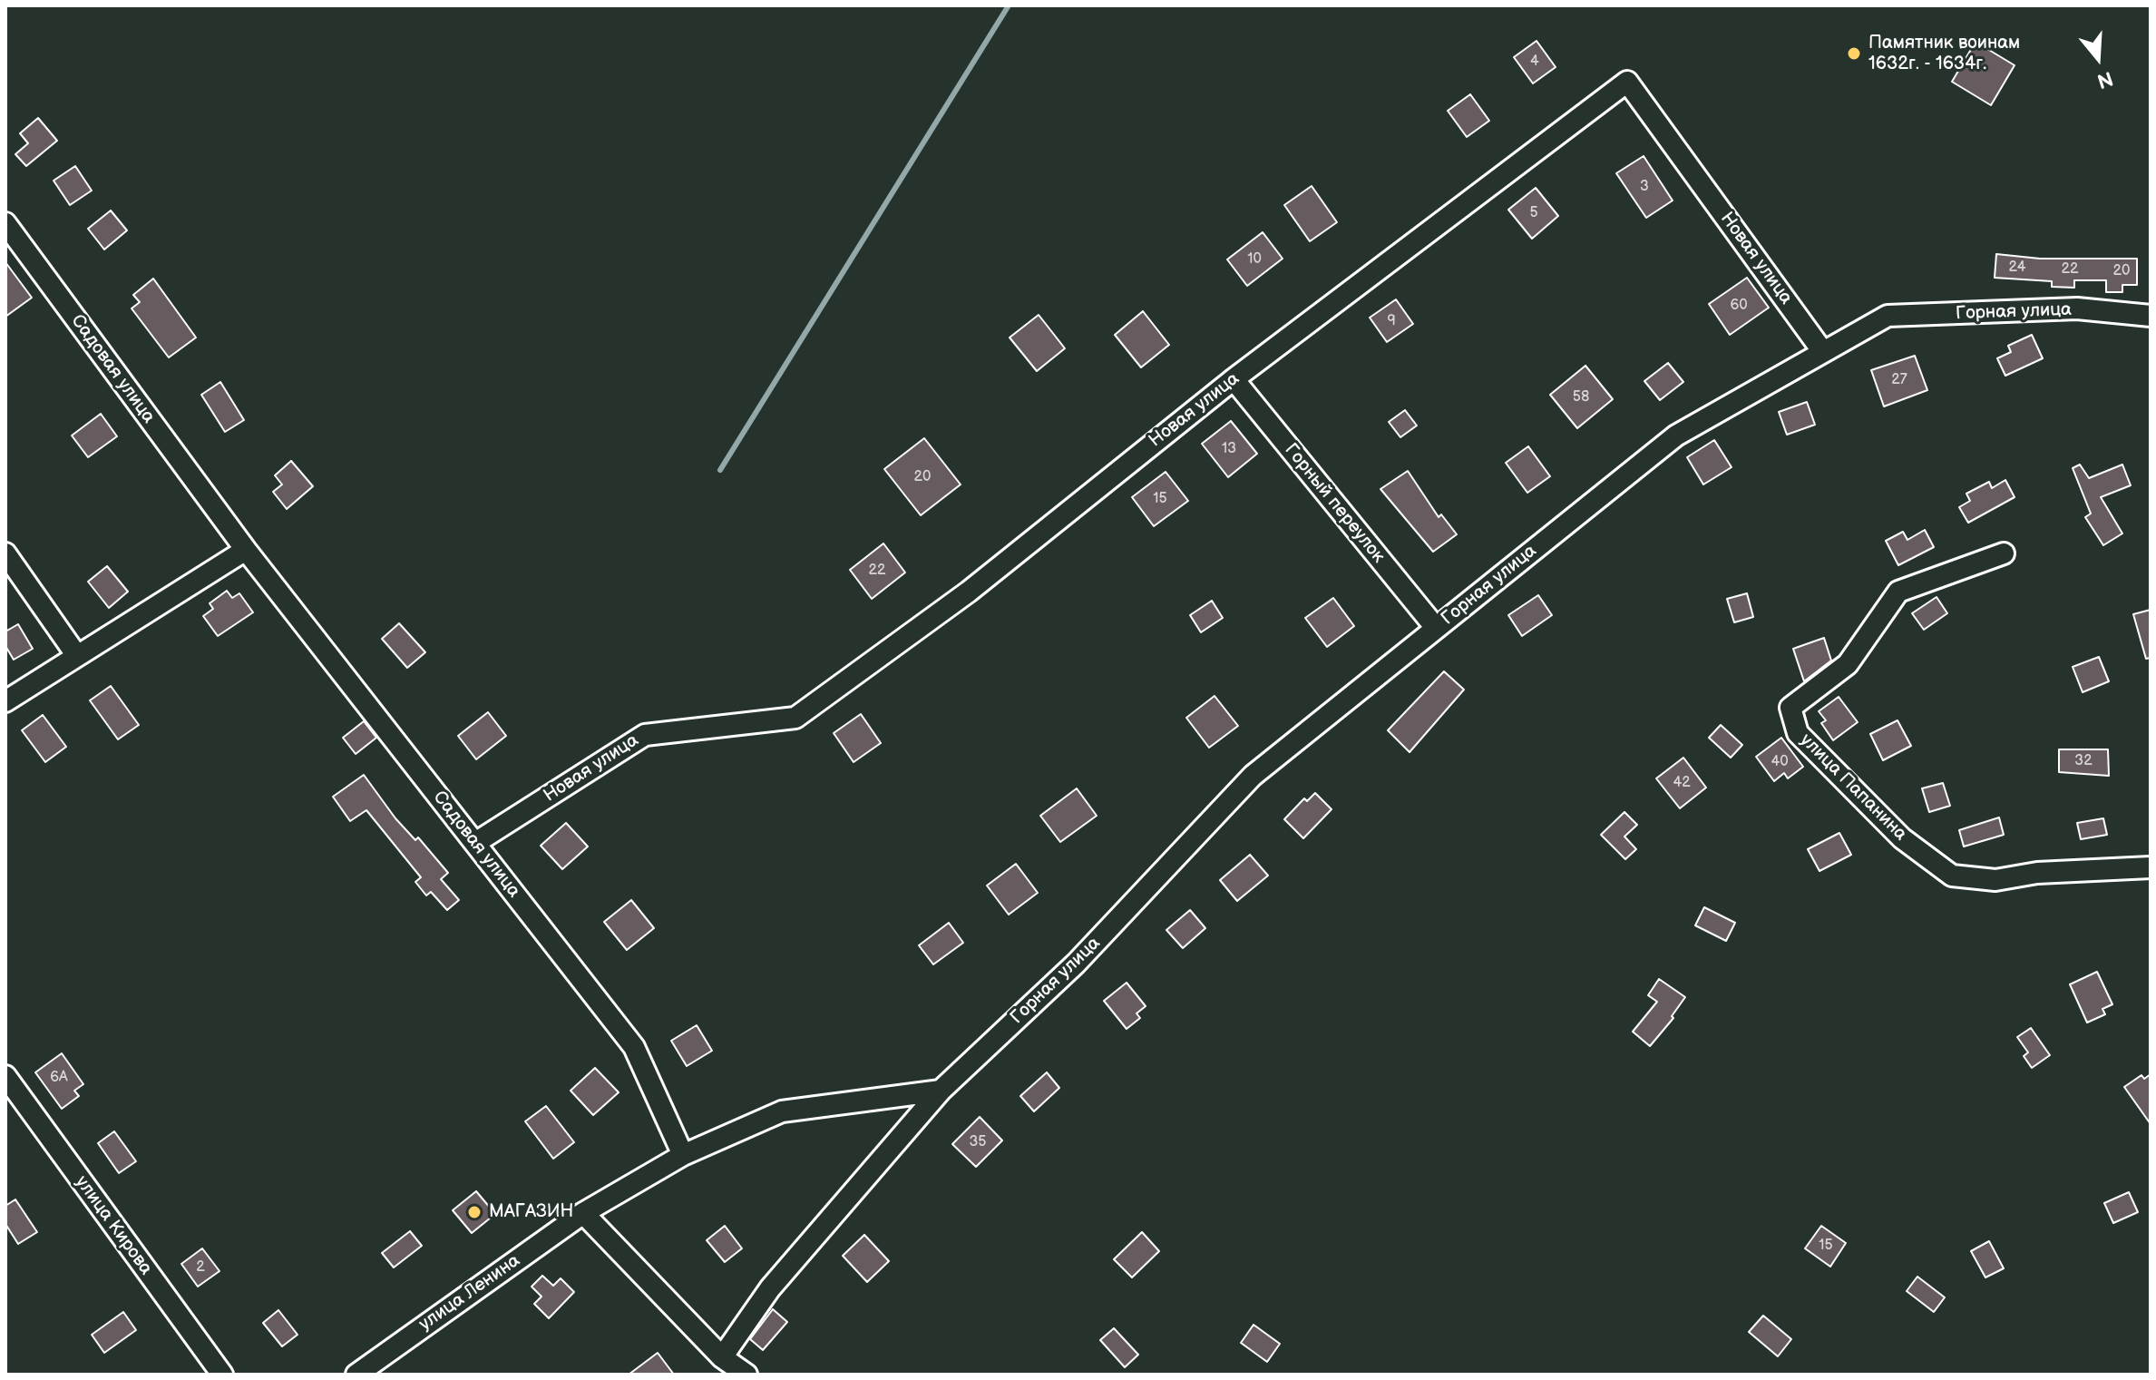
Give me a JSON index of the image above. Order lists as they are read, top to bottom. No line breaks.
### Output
{"streets":{"street":["Новая улица","Горная улица","Садовая улица","Горный переулок","улица Папанина","улица Кирова","улица Ленина"]},"crossings":[["Новая улица","Горная улица"],["Новая улица","Садовая улица"],["Новая улица","Горный переулок"],["Горная улица","Горный переулок"],["Горная улица","улица Ленина"],["Садовая улица","улица Ленина"]],"places":["Памятник воинам 1632г. - 1634г.","МАГАЗИН"],"house_numbers":["4","3","5","10","24","22","20","60","9","27","58","13","20","15","22","32","40","42","6А","35","15","2"],"north":"bottom"}
